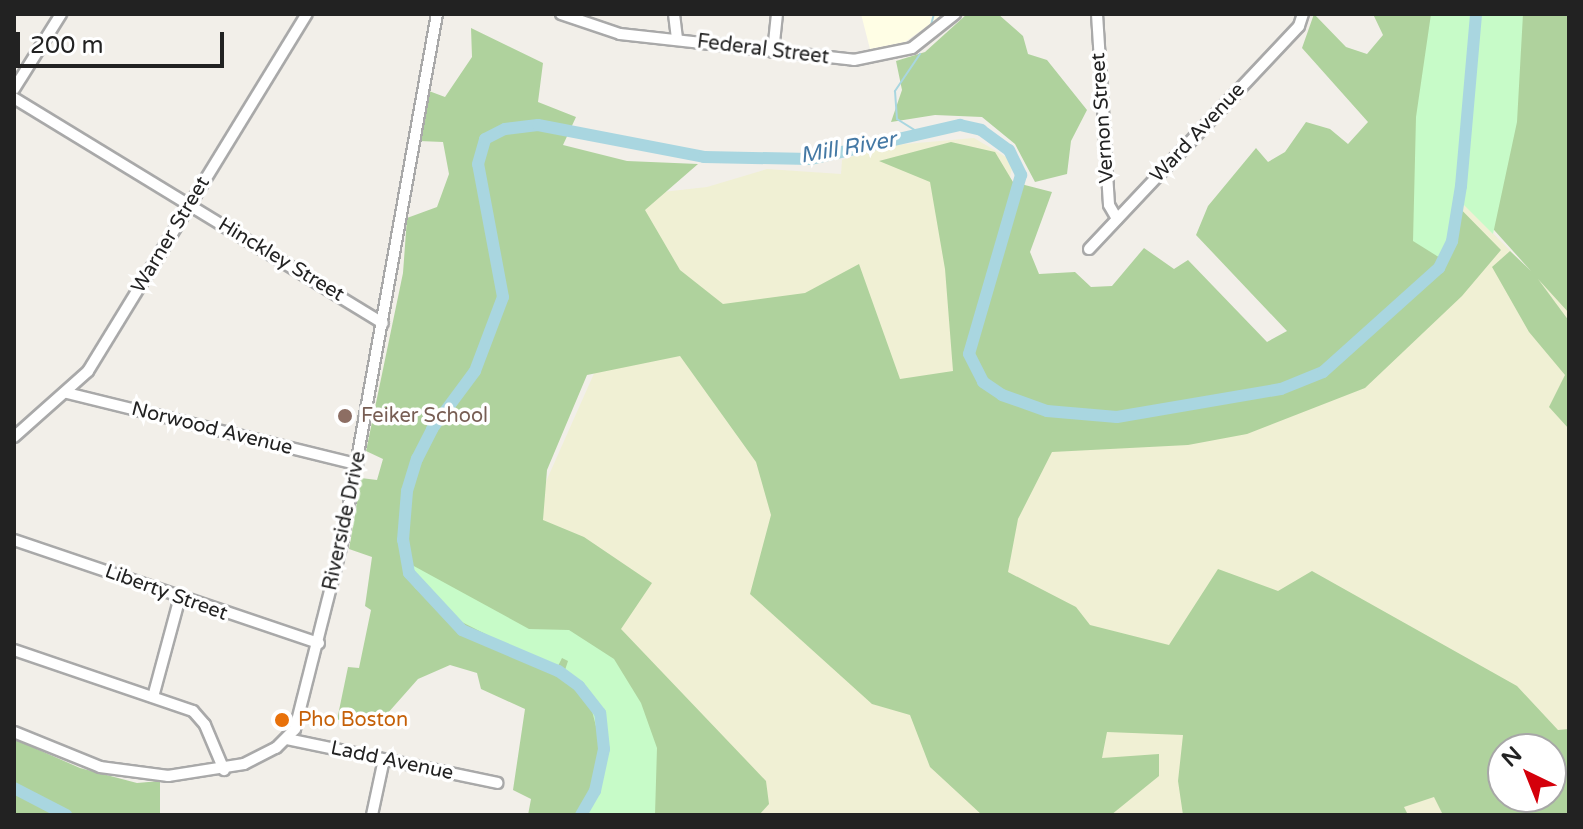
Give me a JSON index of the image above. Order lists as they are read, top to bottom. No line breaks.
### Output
{"streets":{"street":["Federal Street","Vernon Street","Ward Avenue","Warner Street","Hinckley Street","Norwood Avenue","Riverside Drive","Liberty Street","Ladd Avenue"]},"crossings":[["Vernon Street","Ward Avenue"],["Warner Street","Hinckley Street"],["Warner Street","Norwood Avenue"],["Hinckley Street","Riverside Drive"],["Norwood Avenue","Riverside Drive"],["Riverside Drive","Liberty Street"],["Riverside Drive","Ladd Avenue"]],"water":["Mill River"],"places":["Feiker School","Pho Boston"],"scale_bar":"200 m","north":"top left"}
